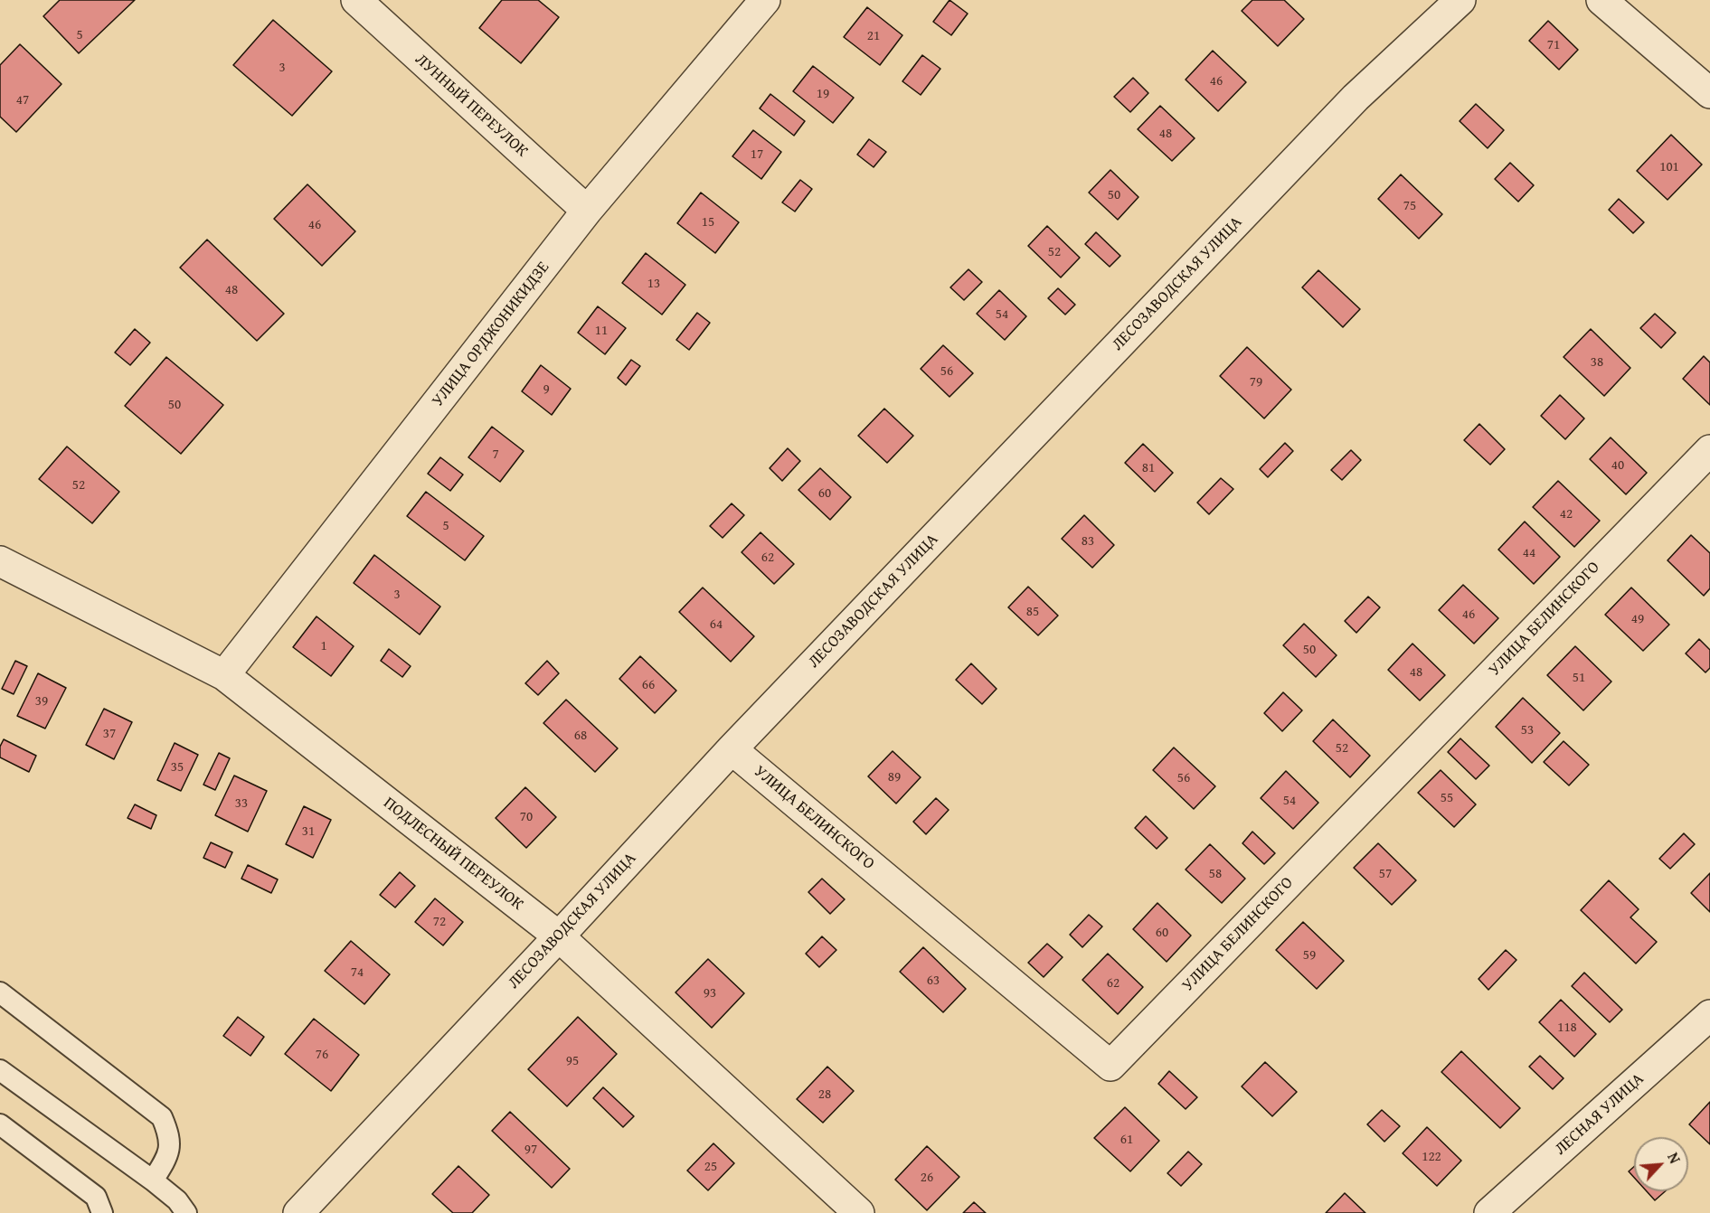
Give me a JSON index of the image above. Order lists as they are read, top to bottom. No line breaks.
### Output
{"streets":{"street":["ЛУННЫЙ ПЕРЕУЛОК","ЛЕСОЗАВОДСКАЯ УЛИЦА","УЛИЦА ОРДЖОНИКИДЗЕ","УЛИЦА БЕЛИНСКОГО","ПОДЛЕСНЫЙ ПЕРЕУЛОК","ЛЕСНАЯ УЛИЦА"]},"crossings":[["ЛУННЫЙ ПЕРЕУЛОК","УЛИЦА ОРДЖОНИКИДЗЕ"],["ЛЕСОЗАВОДСКАЯ УЛИЦА","УЛИЦА БЕЛИНСКОГО"],["ЛЕСОЗАВОДСКАЯ УЛИЦА","ПОДЛЕСНЫЙ ПЕРЕУЛОК"],["УЛИЦА ОРДЖОНИКИДЗЕ","ПОДЛЕСНЫЙ ПЕРЕУЛОК"]],"house_numbers":["5","21","71","3","46","19","47","48","17","101","50","75","15","46","52","13","48","54","11","38","56","79","9","50","7","40","81","52","60","42","5","83","44","62","3","85","46","49","64","1","50","48","51","66","39","53","37","68","52","35","89","56","55","54","33","70","31","58","57","72","60","59","74","63","62","93","118","76","95","28","61","97","122","25","26"],"north":"top right"}
